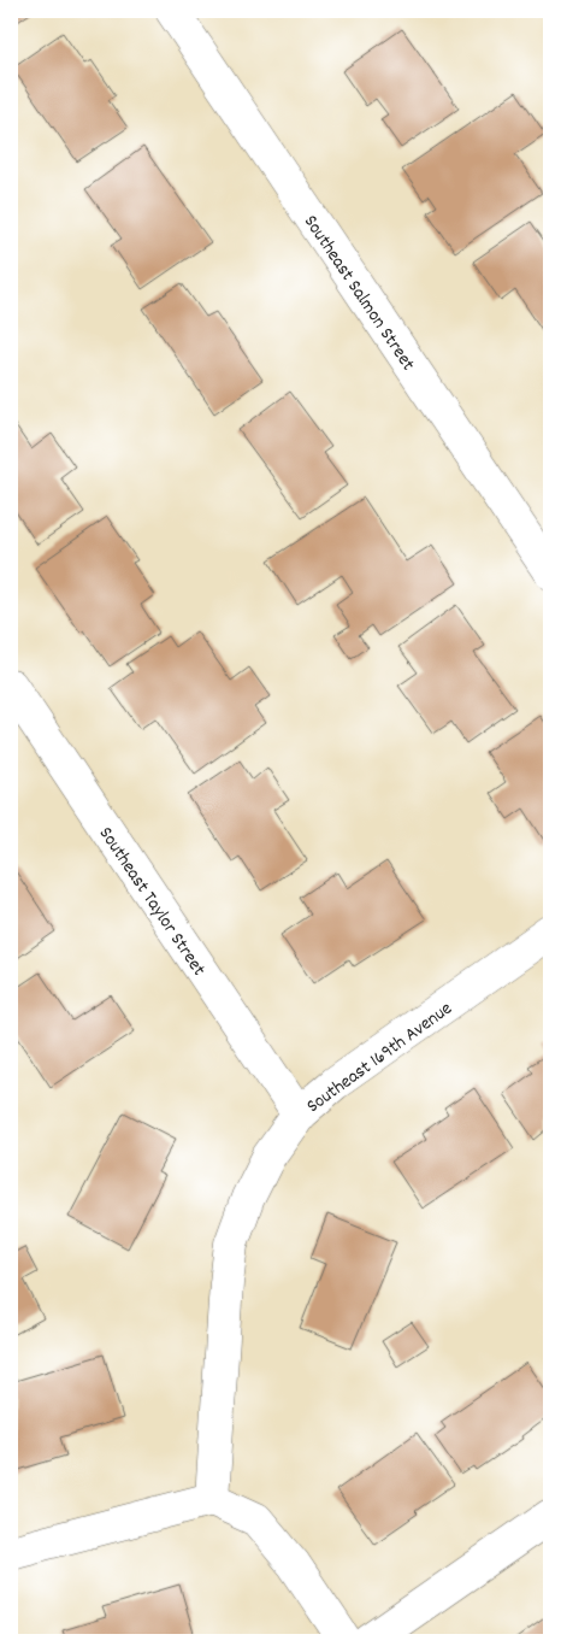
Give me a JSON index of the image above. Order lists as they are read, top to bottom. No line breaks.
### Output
{"streets":{"street":["Southeast Salmon Street","Southeast Taylor Street","Southeast 169th Avenue"]},"crossings":[["Southeast Taylor Street","Southeast 169th Avenue"]]}
